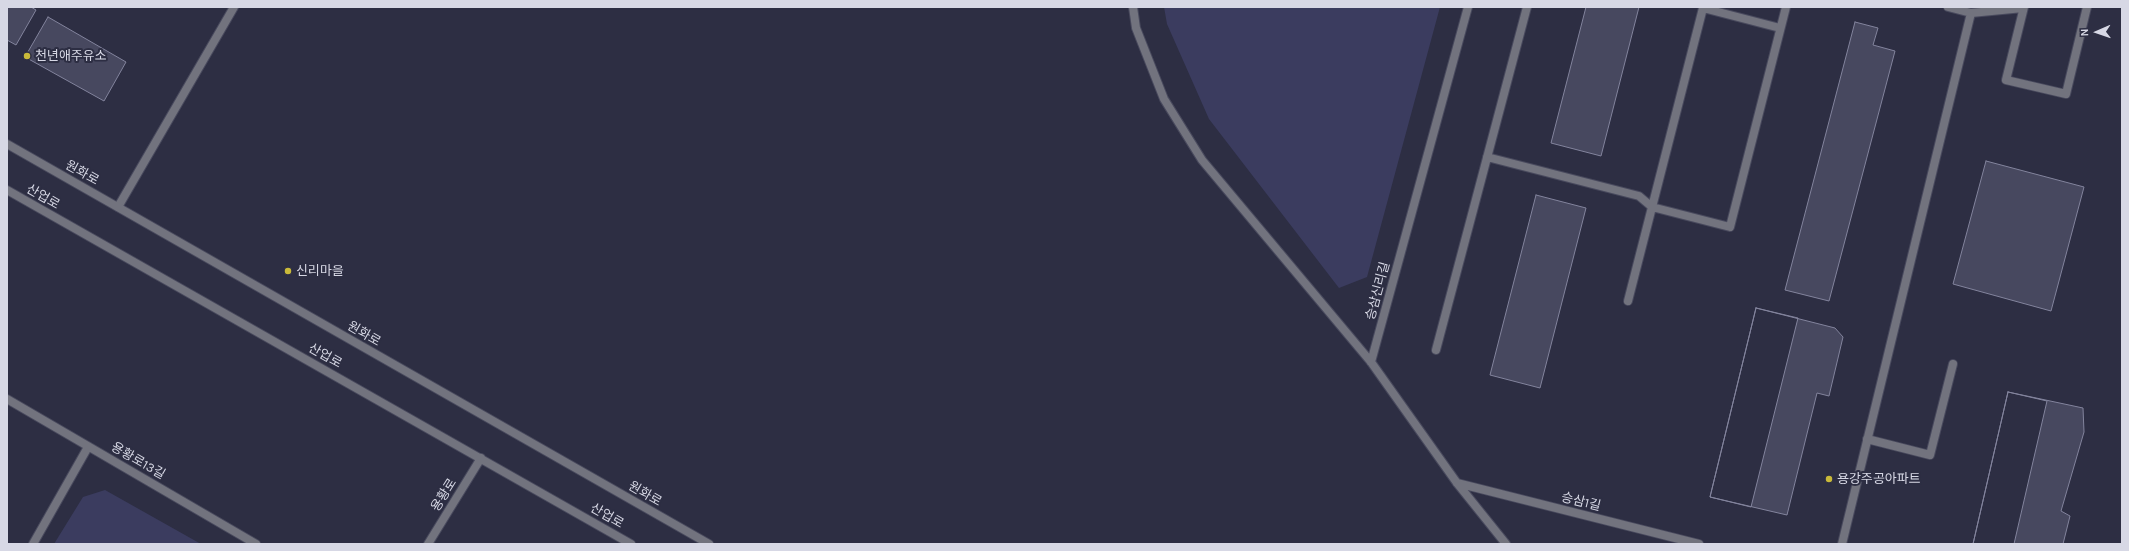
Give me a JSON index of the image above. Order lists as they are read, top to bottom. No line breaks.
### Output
{"streets":{"street":["원화로","산업로","승삼신리길","용황로13길","용황로","승삼1길"]},"crossings":[["산업로","용황로"]],"places":["천년애주유소","신리마을","용강주공아파트"],"north":"left"}
